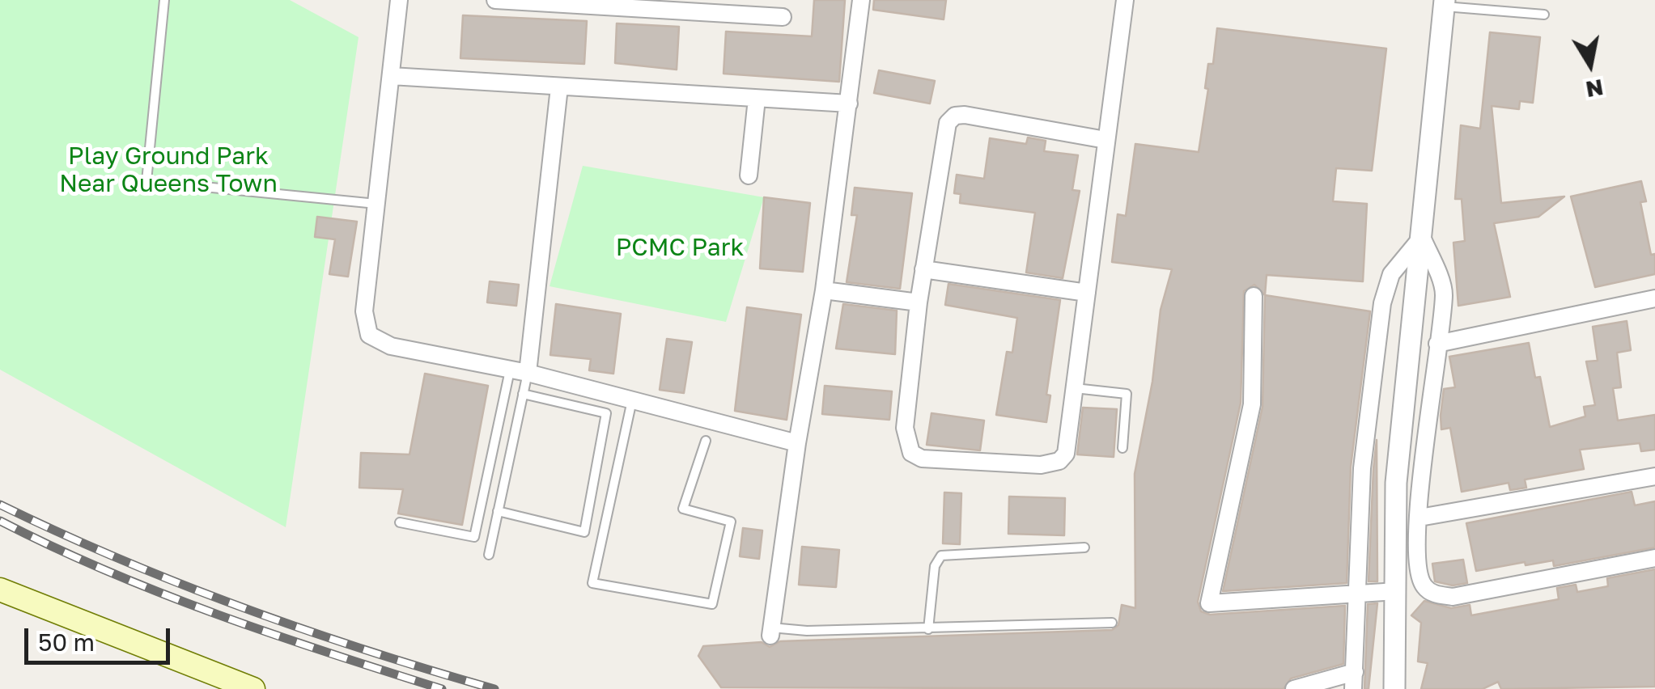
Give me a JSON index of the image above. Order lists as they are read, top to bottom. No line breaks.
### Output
{"parks":["Play Ground Park Near Queens Town","PCMC Park"],"scale_bar":"50 m","north":"bottom"}
